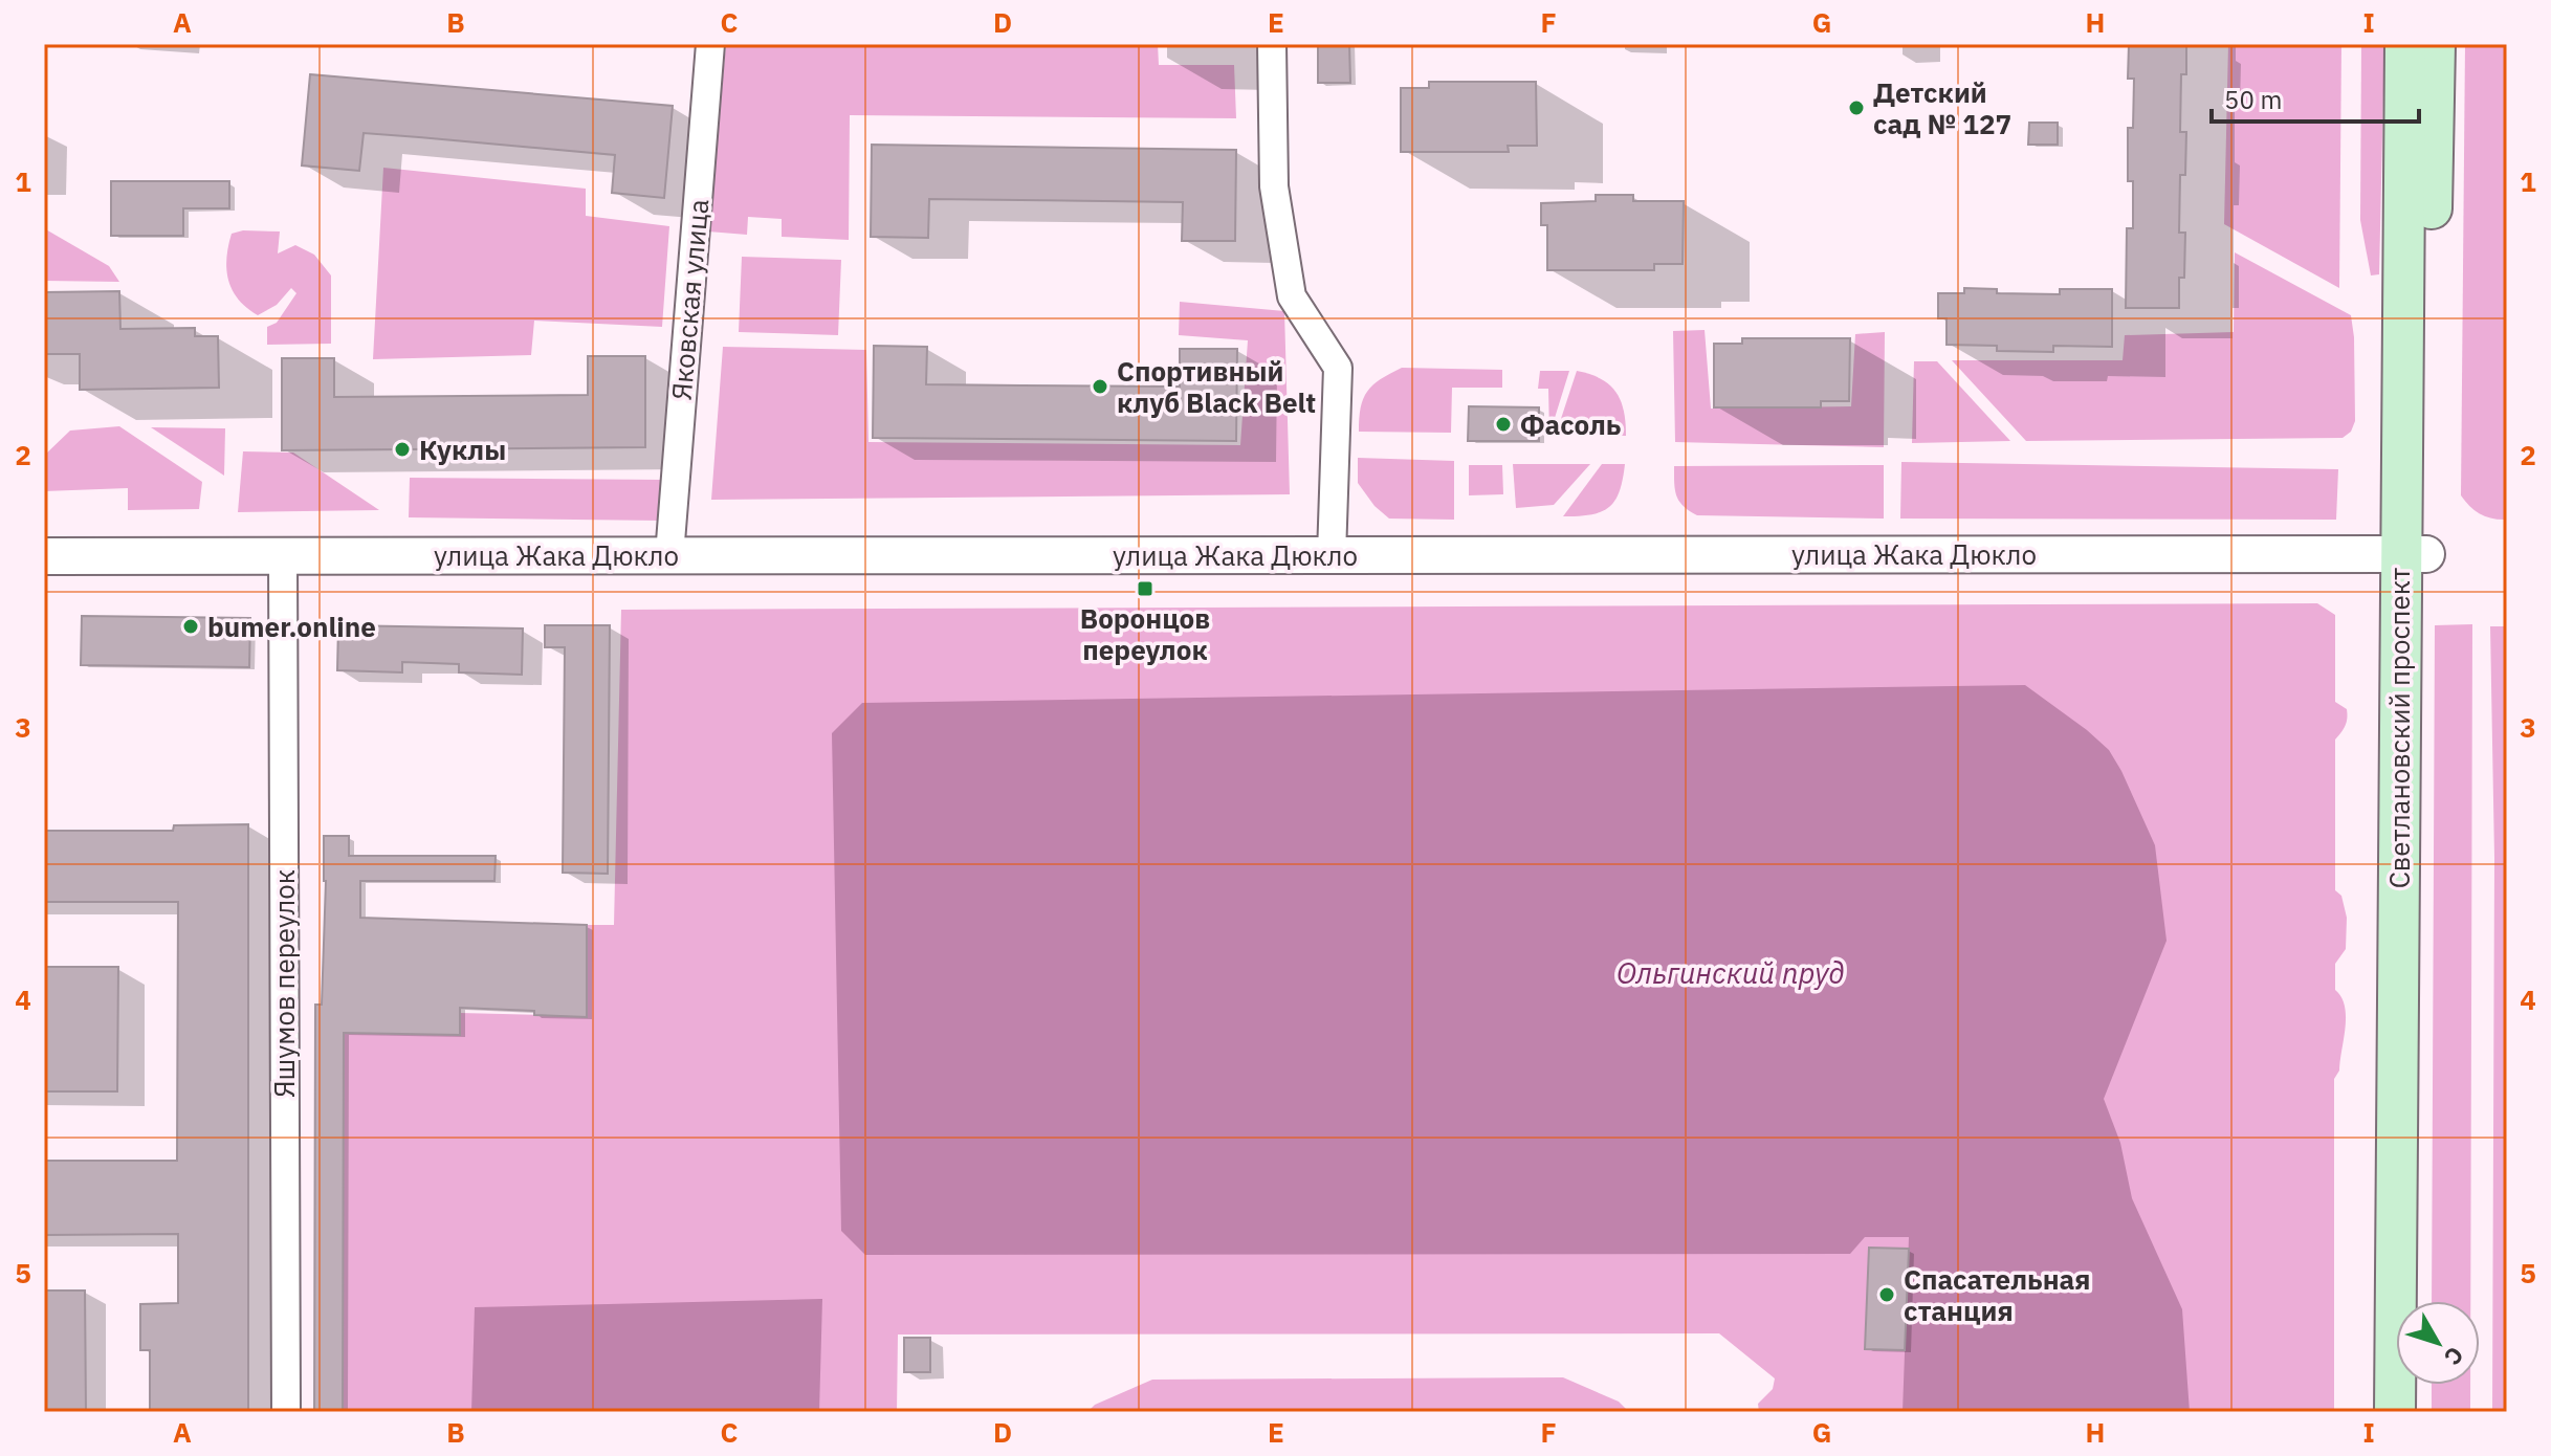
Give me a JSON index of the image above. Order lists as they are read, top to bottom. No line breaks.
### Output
{"streets":{"main road":["Светлановский проспект"],"street":["Яковская улица","улица Жака Дюкло","Яшумов переулок"]},"crossings":[["Яковская улица","улица Жака Дюкло"],["улица Жака Дюкло","Светлановский проспект"],["улица Жака Дюкло","Яшумов переулок"]],"water":["Ольгинский пруд"],"places":{"other":["Детский сад № 127","Спортивный клуб Black Belt","Фасоль","Куклы","bumer.online","Спасательная станция"],"transit":["Воронцов переулок"]},"scale_bar":"50 m","north":"bottom right","grid":{"columns":["A","B","C","D","E","F","G","H","I"],"rows":["1","2","3","4","5"]}}
